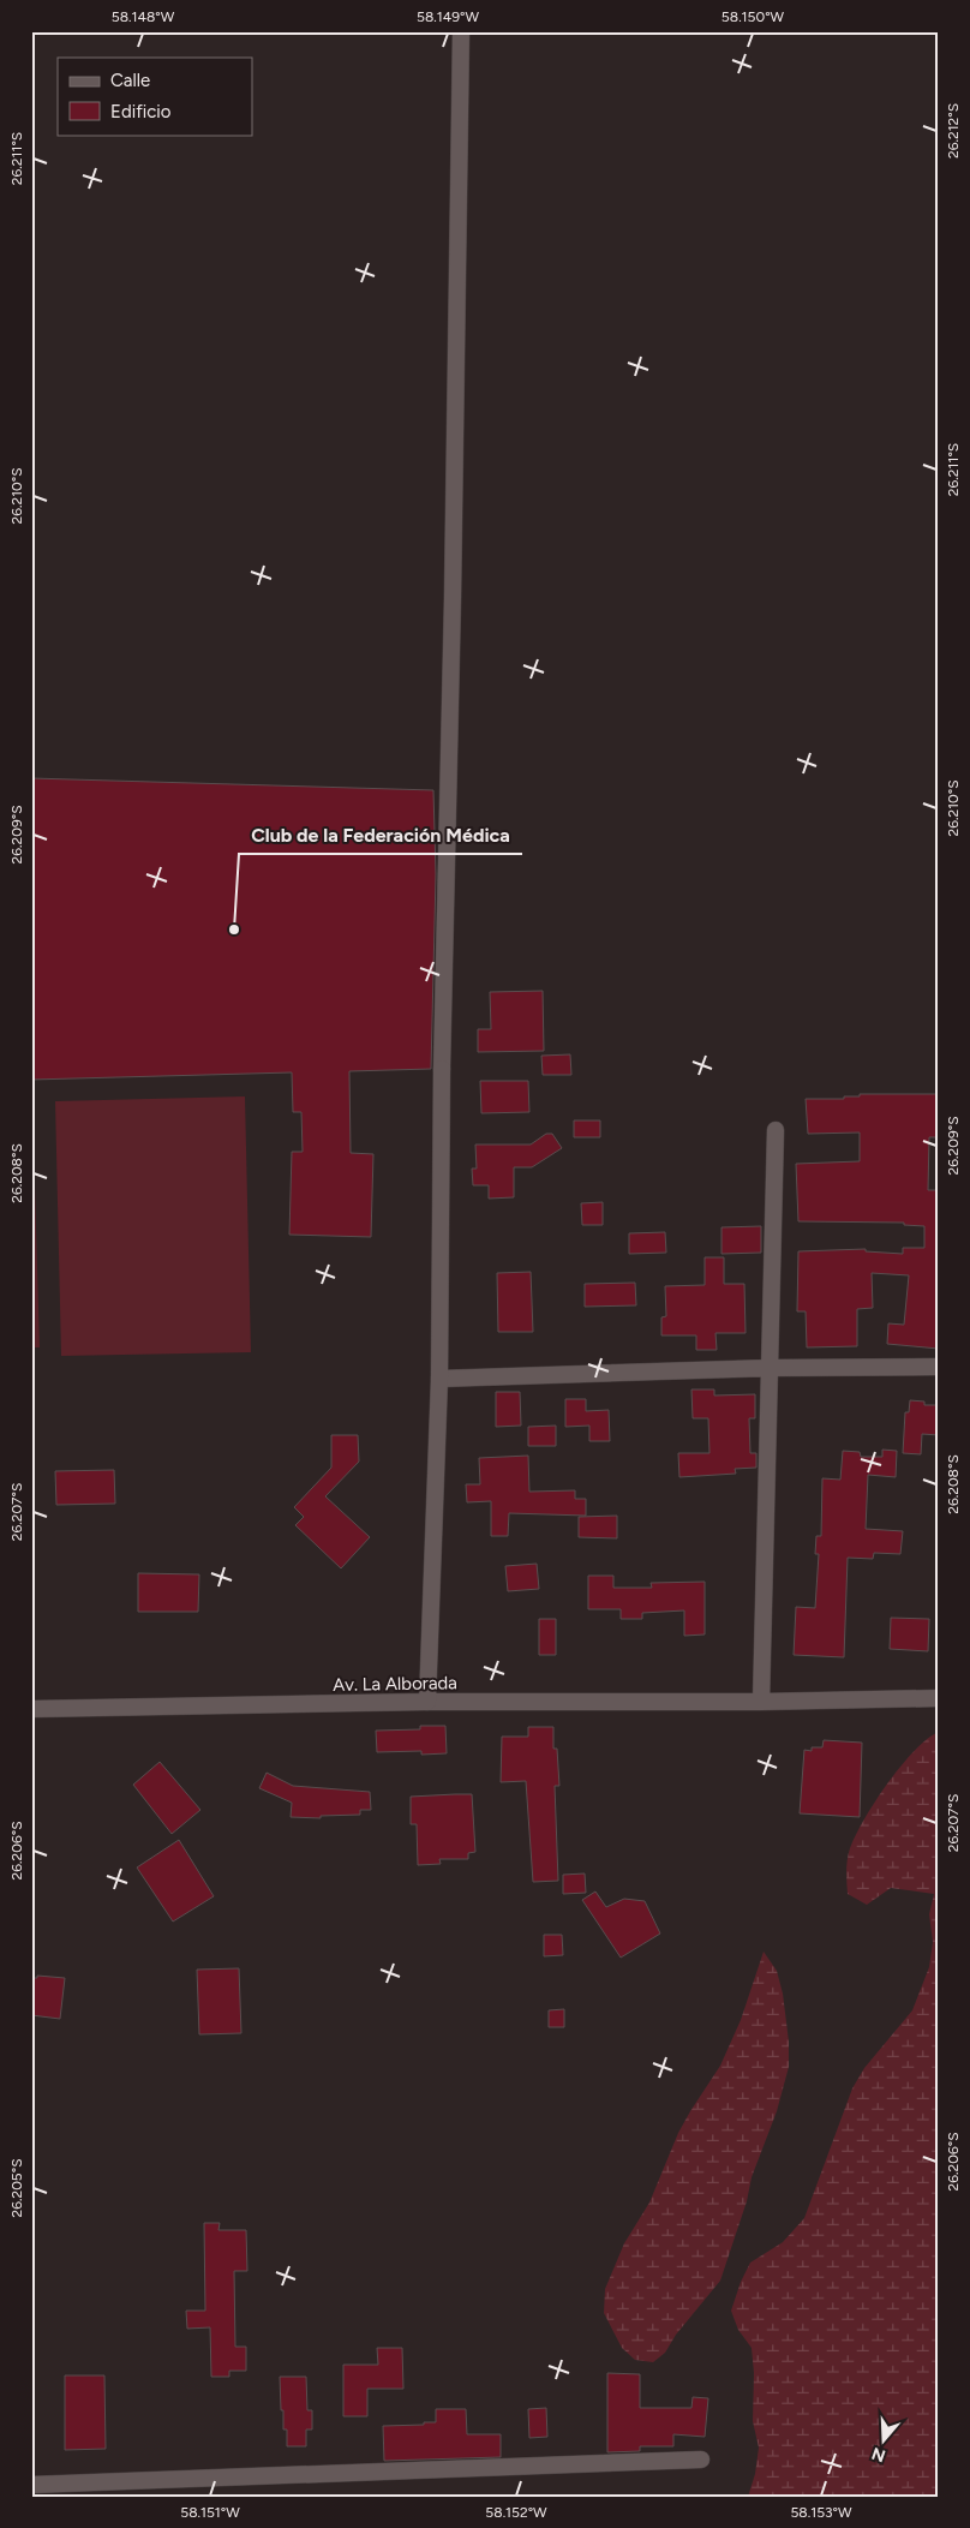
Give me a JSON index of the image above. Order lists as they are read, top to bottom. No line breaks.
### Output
{"streets":{"street":["Av. La Alborada"]},"places":["Club de la Federación Médica"],"legend":["Calle","Edificio"],"north":"bottom","coordinates":["58.148°W","58.149°W","58.150°W","26.212°S","26.211°S","26.210°S","26.209°S","26.208°S","26.207°S","26.206°S","26.205°S","58.151°W","58.152°W","58.153°W"]}
